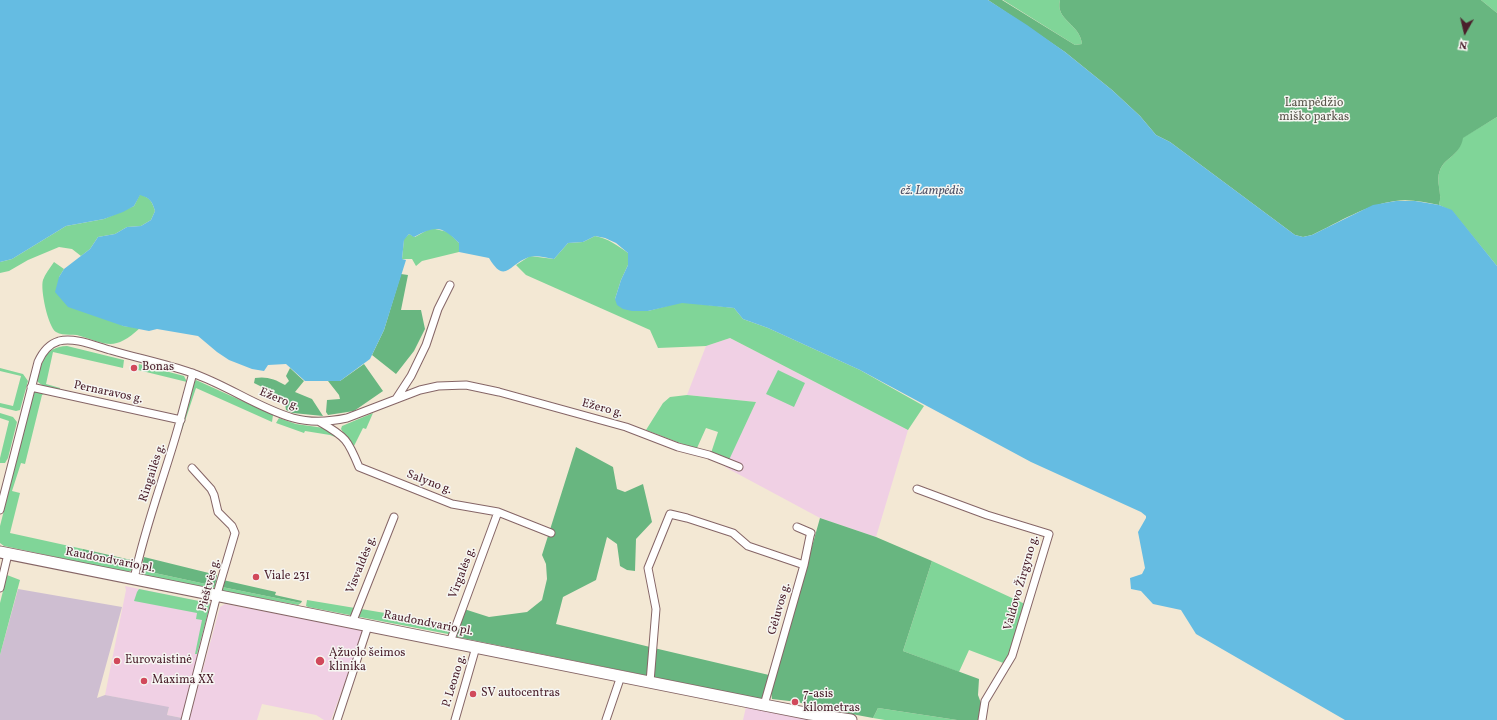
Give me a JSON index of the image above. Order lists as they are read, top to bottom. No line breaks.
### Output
{"streets":{"main road":["Raudondvario pl."],"street":["Pernaravos g.","Ežero g.","Ringailės g.","Salyno g.","Visvaldės g.","Virgalės g.","Valdovo Žirgyno g.","Pieštvės g.","Gėluvos g.","P. Leono g."]},"crossings":[["Pernaravos g.","Ežero g."],["Pernaravos g.","Ringailės g."],["Ežero g.","Ringailės g."],["Ežero g.","Salyno g."],["Ringailės g.","Raudondvario pl."],["Salyno g.","Virgalės g."],["Raudondvario pl.","Visvaldės g."],["Raudondvario pl.","Virgalės g."],["Raudondvario pl.","Pieštvės g."],["Raudondvario pl.","Gėluvos g."],["Raudondvario pl.","P. Leono g."]],"water":["ež. Lampėdis"],"parks":["Lampėdžio miško parkas"],"places":["Bonas","Viale 231","Eurovaistinė","Ąžuolo šeimos klinika","Maxima XX","SV autocentras","7-asis kilometras"],"north":"bottom"}
